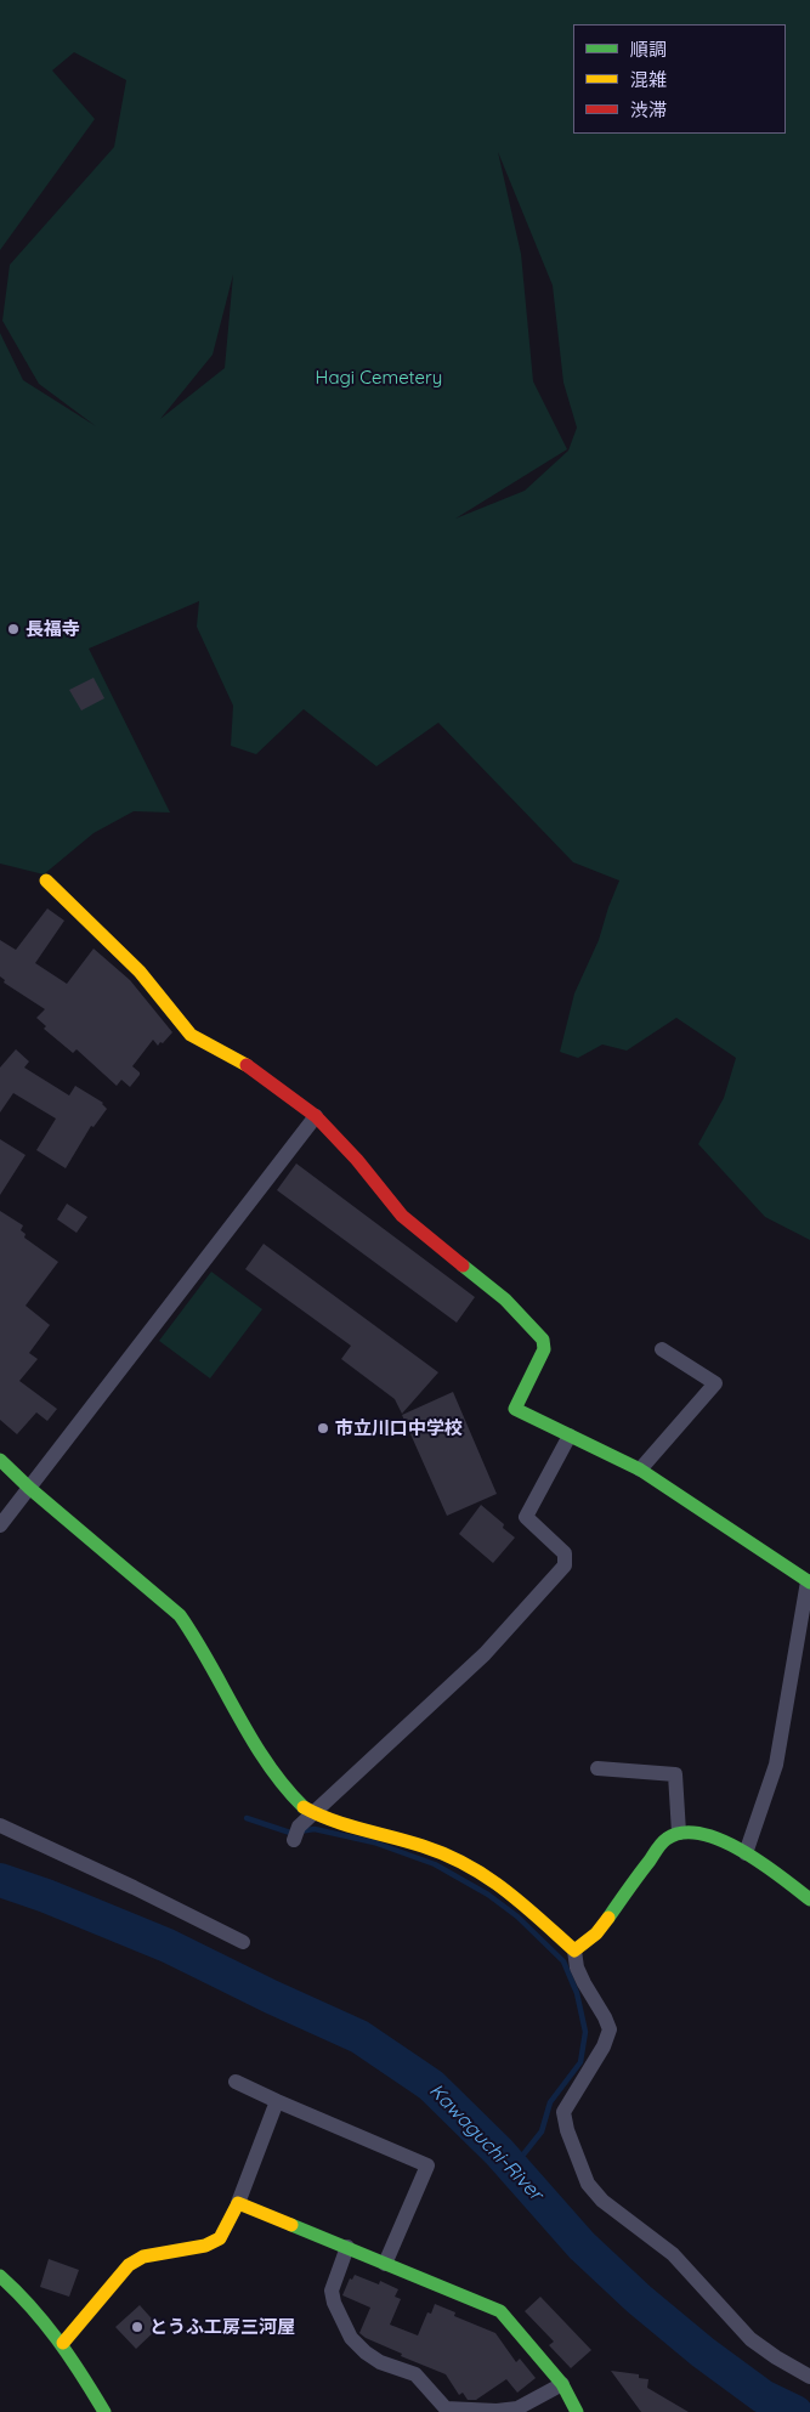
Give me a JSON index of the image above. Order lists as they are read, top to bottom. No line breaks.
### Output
{"water":["Kawaguchi-River"],"parks":["Hagi Cemetery"],"places":["長福寺","市立川口中学校","とうふ工房三河屋"],"legend":["順調","混雑","渋滞"]}
